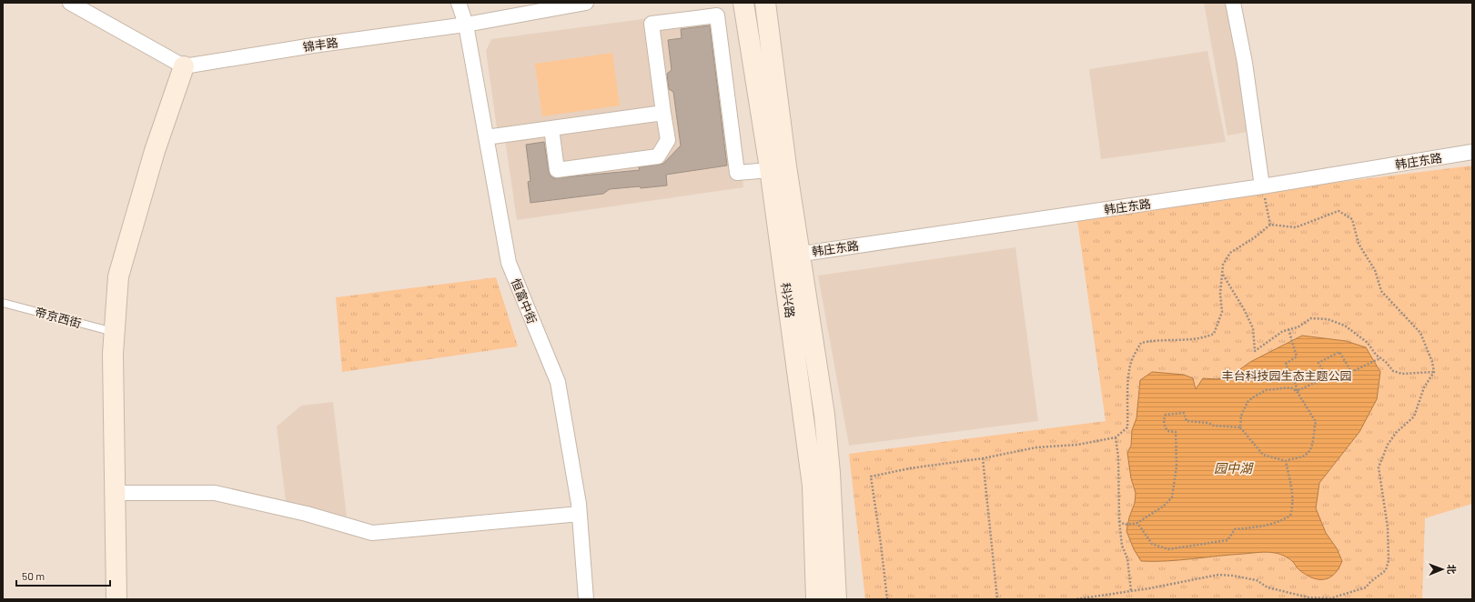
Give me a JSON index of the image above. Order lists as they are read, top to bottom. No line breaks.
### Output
{"streets":{"main road":["科兴路"],"street":["锦丰路","韩庄东路","恒富中街"],"lane":["帝京西街"]},"crossings":[["锦丰路","恒富中街"],["韩庄东路","科兴路"]],"water":["园中湖"],"parks":["丰台科技园生态主题公园"],"scale_bar":"50 m","north":"right"}
